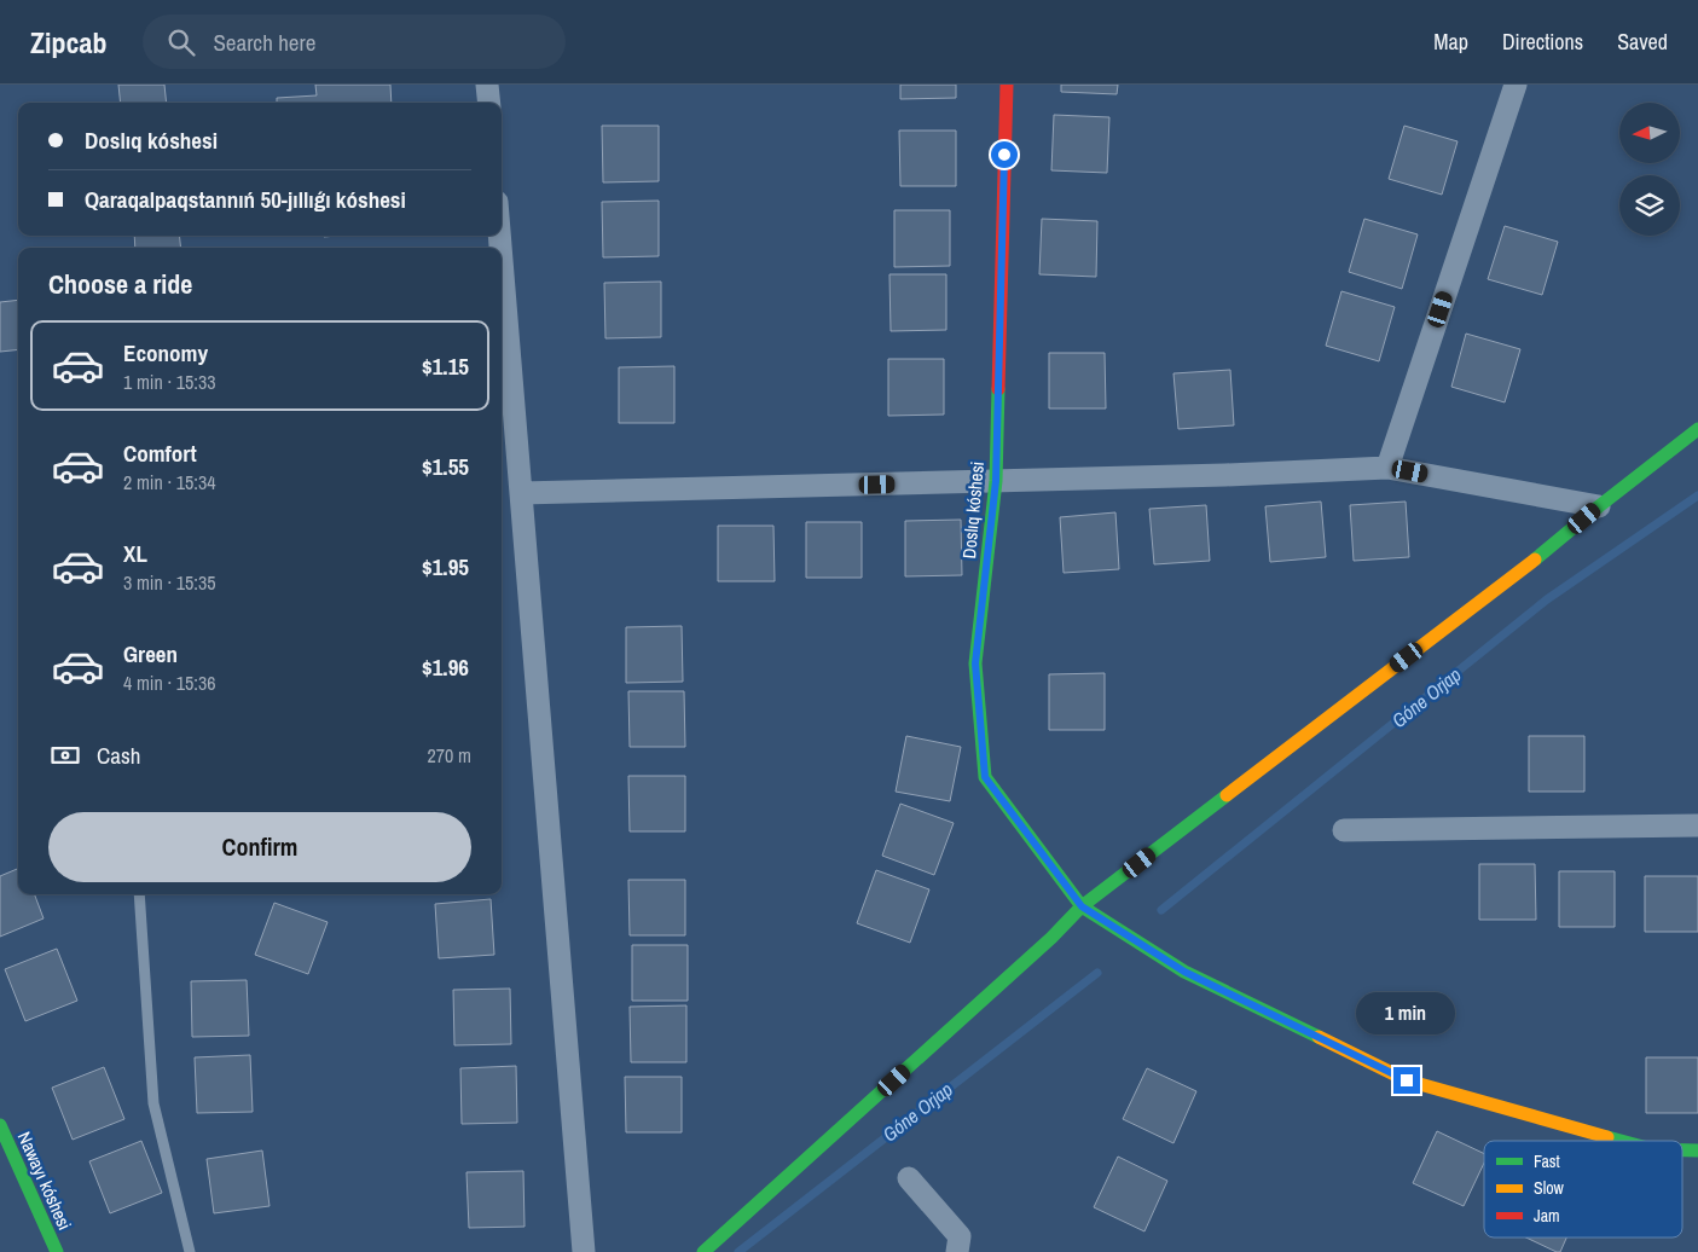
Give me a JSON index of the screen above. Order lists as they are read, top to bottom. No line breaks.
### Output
{"streets":{"street":["Doslıq kóshesi","Nawayı kóshesi"]},"water":["Góne Orjap"],"legend":["Fast","Slow","Jam"],"north":"left","page":{"header":"Zipcab","search":"Search here","nav":["Map","Directions","Saved"],"banner":["Doslıq kóshesi","Qaraqalpaqstannıń 50-jıllıǵı kóshesi"],"heading":"Choose a ride","list":[{"name":"Economy","note":"1 min · 15:33","value":"$1.15"},{"name":"Comfort","note":"2 min · 15:34","value":"$1.55"},{"name":"XL","note":"3 min · 15:35","value":"$1.95"},{"name":"Green","note":"4 min · 15:36","value":"$1.96"}],"pay":["Cash","270 m"],"buttons":"Confirm","bubble":"1 min"}}
